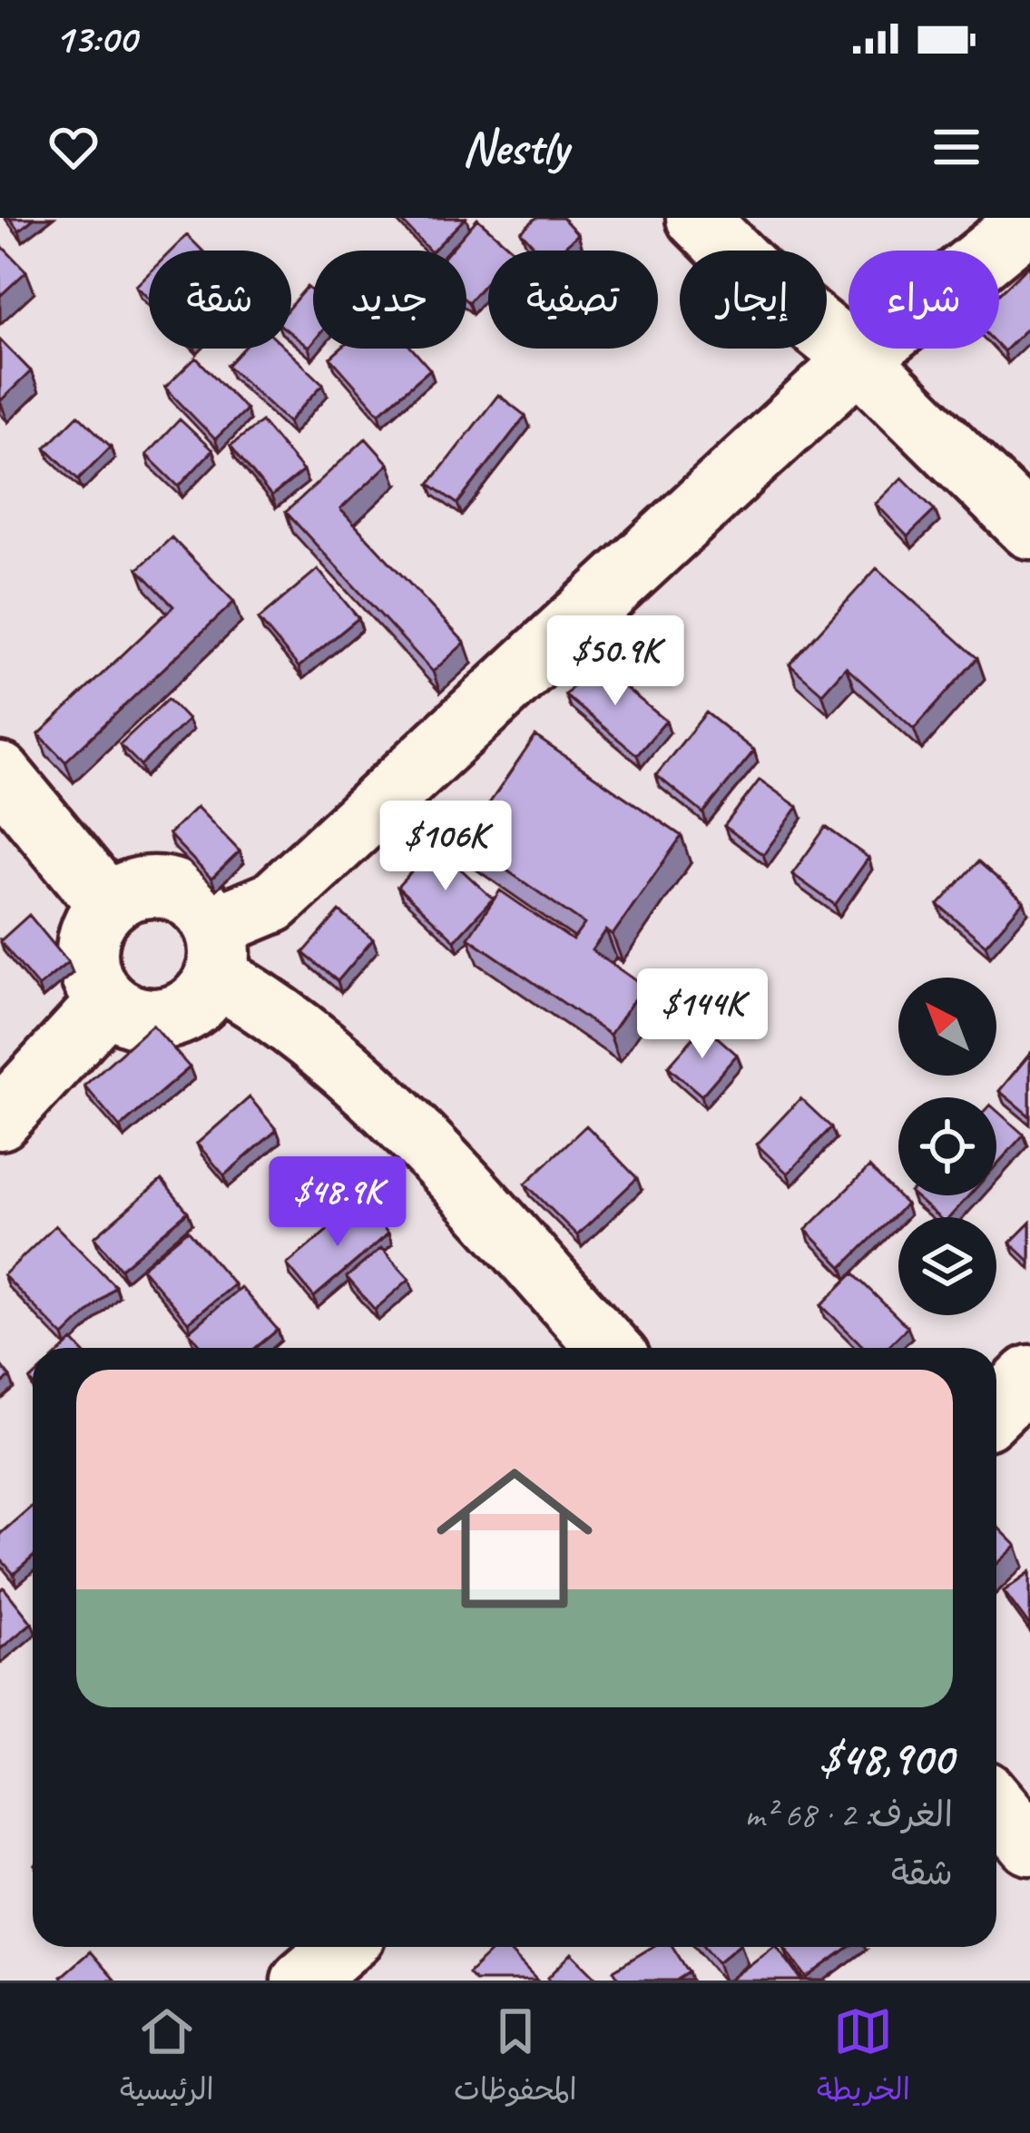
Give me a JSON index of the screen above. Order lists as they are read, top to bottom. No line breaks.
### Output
{"north":"top left","page":{"status":"13:00","header":"Nestly","chip":["شراء","إيجار","تصفية","جديد","شقة"],"price":["$50.9K","$106K","$144K","$48.9K"],"list":[{"name":"$48,900","note":"الغرف: 2 · 68 m² · شقة"}],"tabs":["الخريطة","المحفوظات","الرئيسية"]}}
